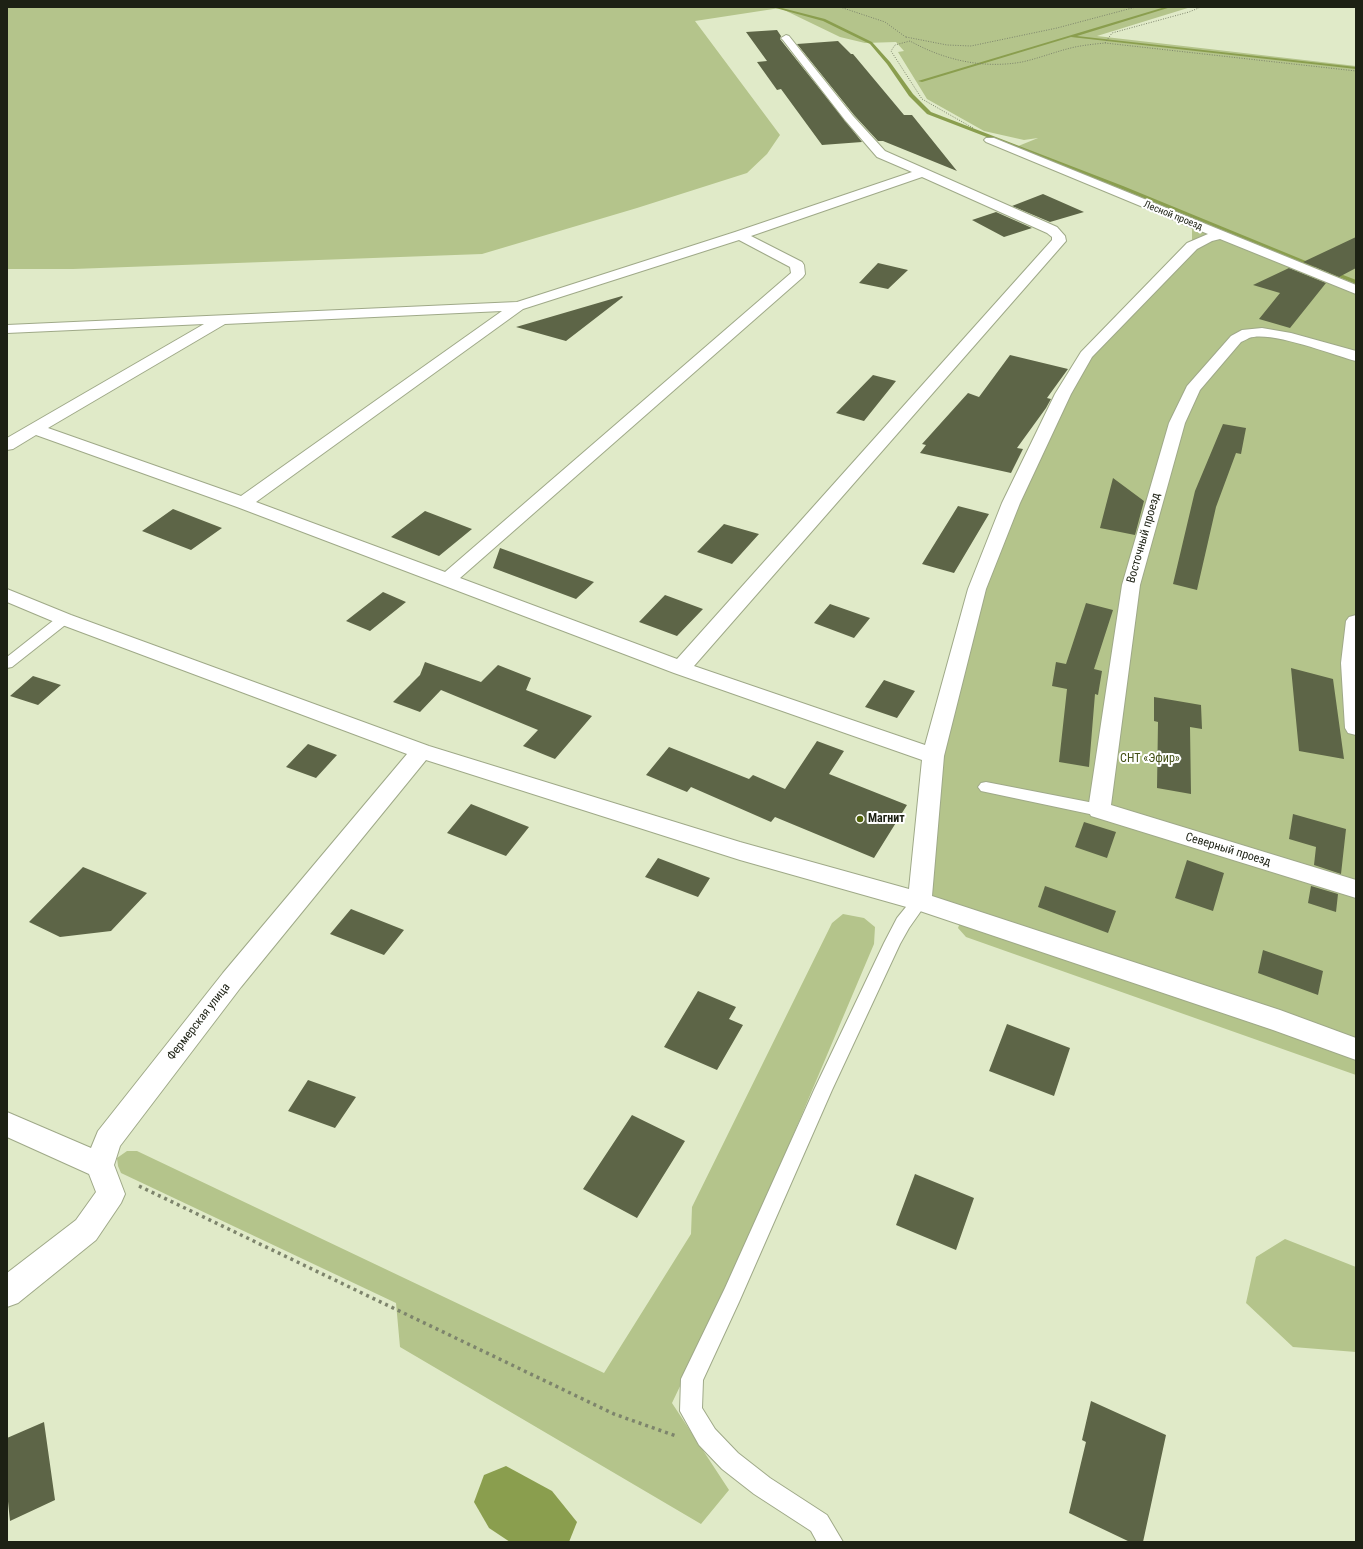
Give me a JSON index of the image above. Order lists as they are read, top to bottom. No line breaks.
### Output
{"streets":{"street":["Лесной проезд","Восточный проезд","Северный проезд","Фермерская улица"]},"crossings":[["Восточный проезд","Северный проезд"]],"parks":["СНТ «Эфир»"],"places":["Магнит"]}
